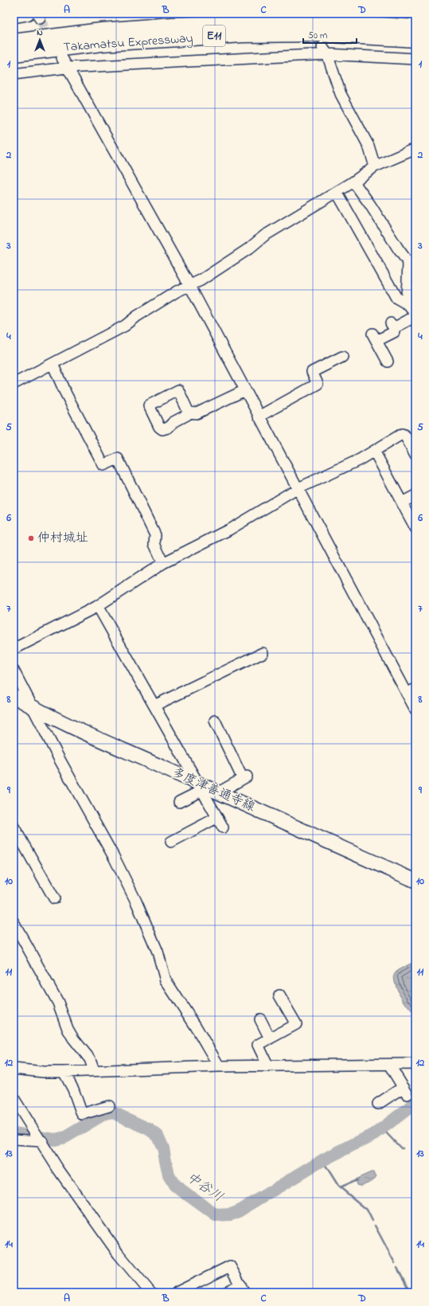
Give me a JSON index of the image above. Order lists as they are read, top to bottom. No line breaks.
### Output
{"streets":{"highway":["E11","Takamatsu Expressway"],"main road":["多度津善通寺線"]},"water":["中谷川"],"places":["仲村城址"],"scale_bar":"50 m","north":"top","grid":{"columns":["A","B","C","D"],"rows":["1","2","3","4","5","6","7","8","9","10","11","12","13","14"]}}
